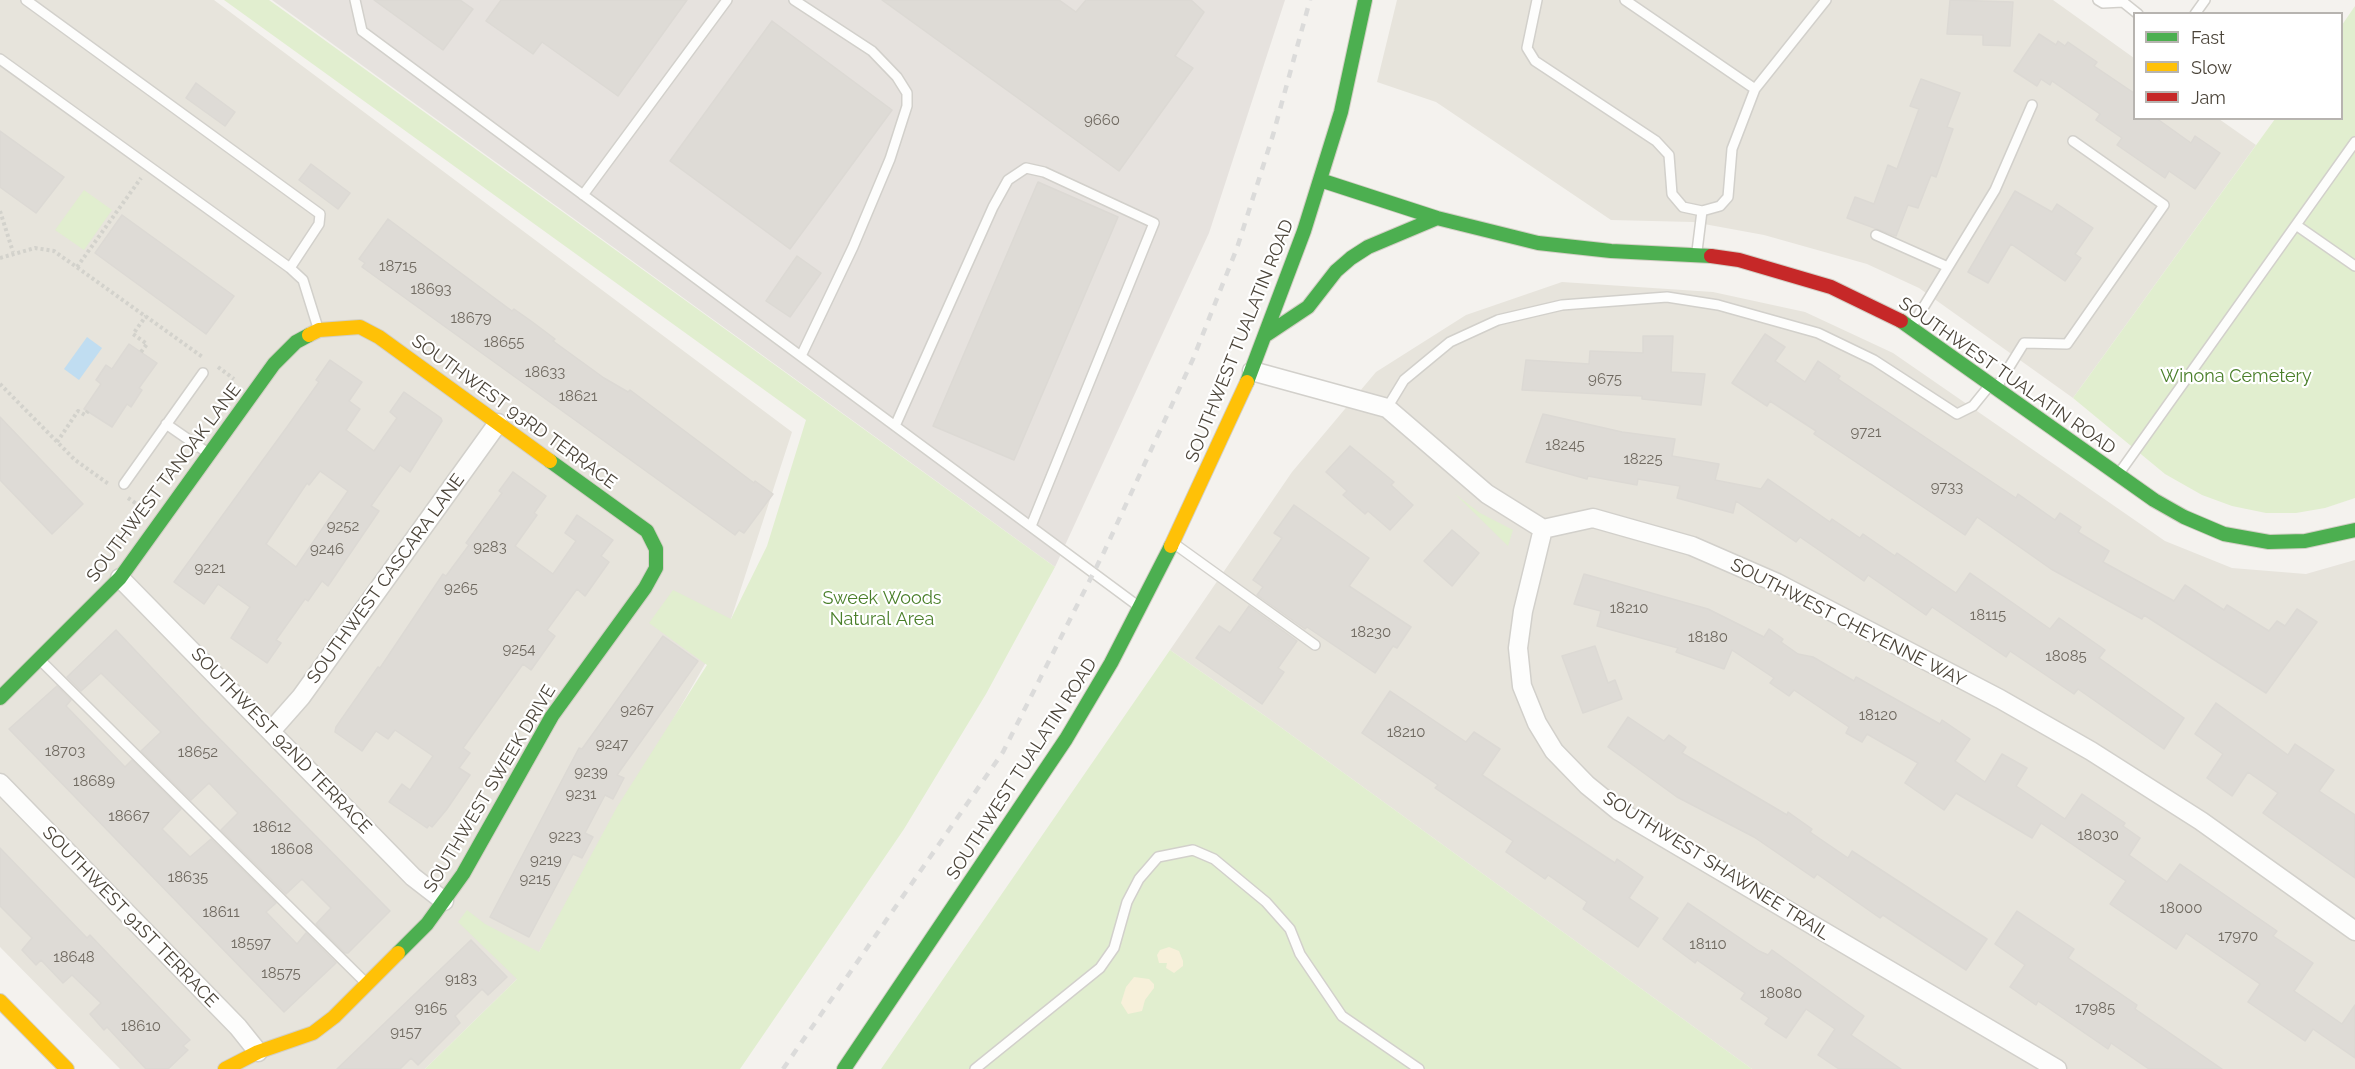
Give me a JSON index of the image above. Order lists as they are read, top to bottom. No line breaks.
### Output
{"streets":{"main road":["SOUTHWEST TUALATIN ROAD","SOUTHWEST 93RD TERRACE","SOUTHWEST TANOAK LANE","SOUTHWEST SWEEK DRIVE"],"street":["SOUTHWEST CASCARA LANE","SOUTHWEST CHEYENNE WAY","SOUTHWEST 92ND TERRACE","SOUTHWEST SHAWNEE TRAIL","SOUTHWEST 91ST TERRACE"]},"crossings":[["SOUTHWEST 93RD TERRACE","SOUTHWEST TANOAK LANE"],["SOUTHWEST 93RD TERRACE","SOUTHWEST CASCARA LANE"],["SOUTHWEST 93RD TERRACE","SOUTHWEST SWEEK DRIVE"],["SOUTHWEST TANOAK LANE","SOUTHWEST 92ND TERRACE"],["SOUTHWEST CASCARA LANE","SOUTHWEST 92ND TERRACE"],["SOUTHWEST CHEYENNE WAY","SOUTHWEST SHAWNEE TRAIL"],["SOUTHWEST 92ND TERRACE","SOUTHWEST SWEEK DRIVE"],["SOUTHWEST SWEEK DRIVE","SOUTHWEST 91ST TERRACE"]],"parks":["Winona Cemetery","Sweek Woods Natural Area"],"house_numbers":["9660","18715","18693","18679","18655","18633","9675","18621","9721","18245","18225","9733","9252","9283","9246","9221","9265","18210","18115","18230","18180","9254","18085","9267","18120","18210","9247","18703","18652","9239","18689","9231","18667","18612","18030","9223","18608","9219","18635","9215","18000","18611","17970","18597","18110","18648","18575","9183","18080","9165","17985","18610","9157"],"legend":["Fast","Slow","Jam"]}
